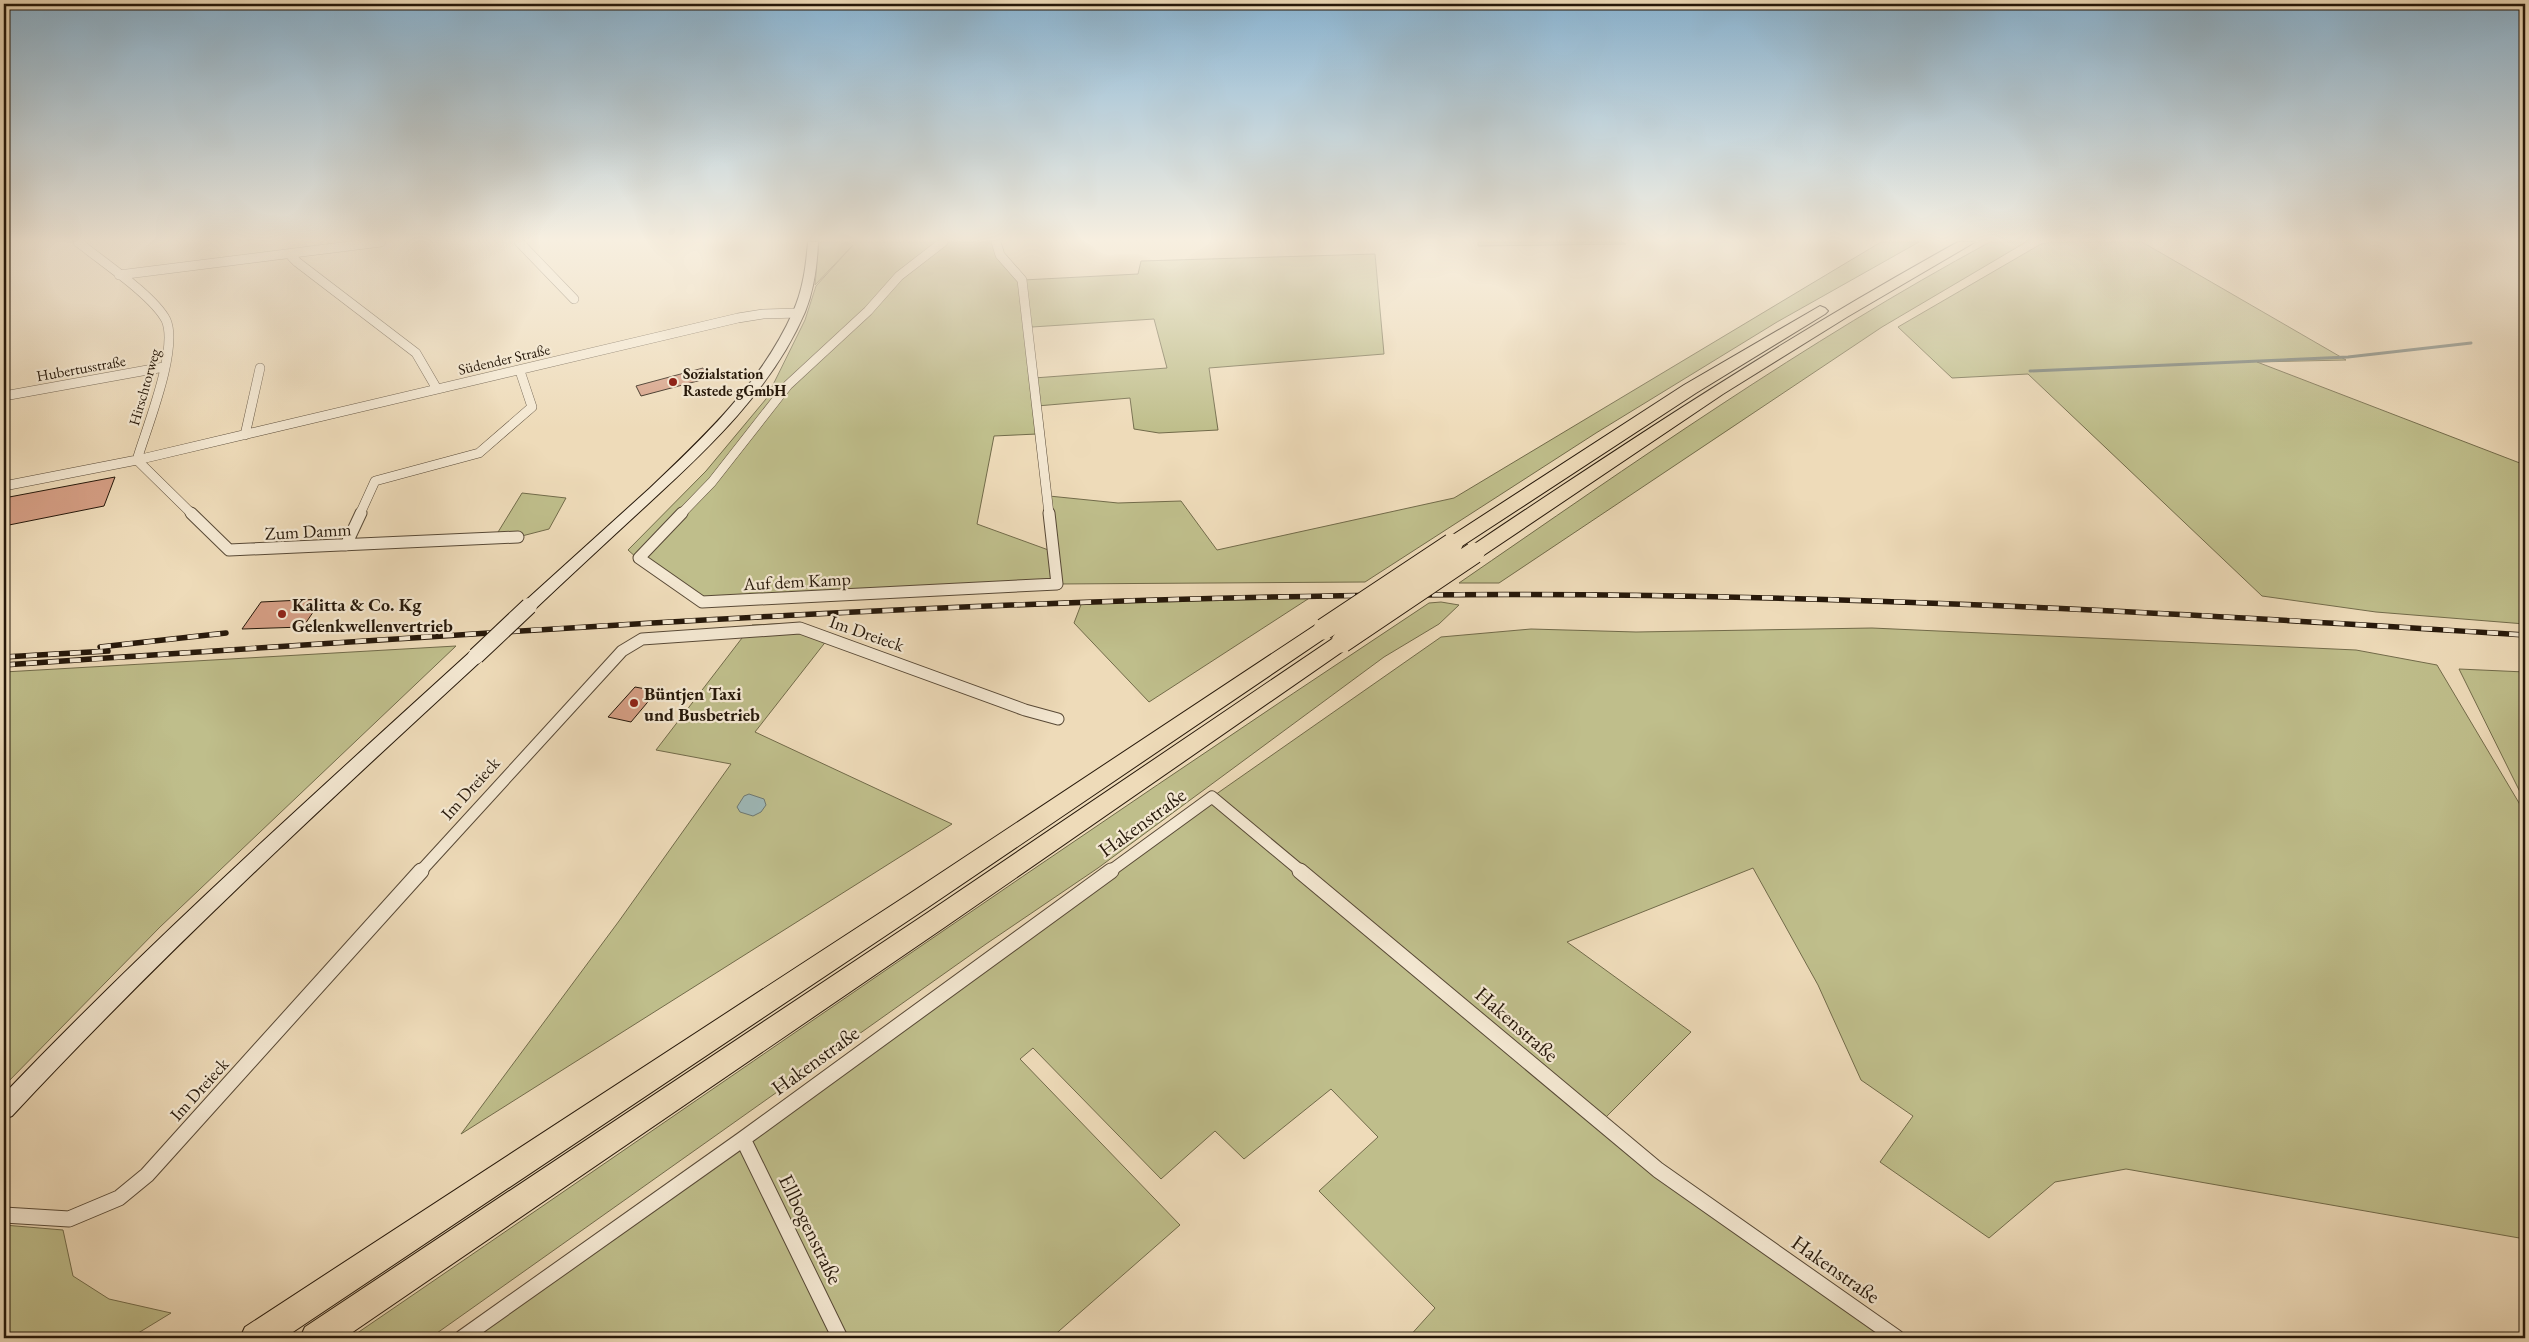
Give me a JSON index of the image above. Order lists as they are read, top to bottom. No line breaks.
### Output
{"streets":{"street":["Südender Straße","Hubertusstraße","Hirschtorweg","Zum Damm","Auf dem Kamp","Im Dreieck","Hakenstraße","Ellbogenstraße"]},"crossings":[["Südender Straße","Hirschtorweg"],["Südender Straße","Zum Damm"],["Hubertusstraße","Hirschtorweg"],["Hirschtorweg","Zum Damm"],["Hakenstraße","Ellbogenstraße"]],"places":["Sozialstation Rastede gGmbH","Kalitta & Co. Kg Gelenkwellenvertrieb","Büntjen Taxi und Busbetrieb"]}
